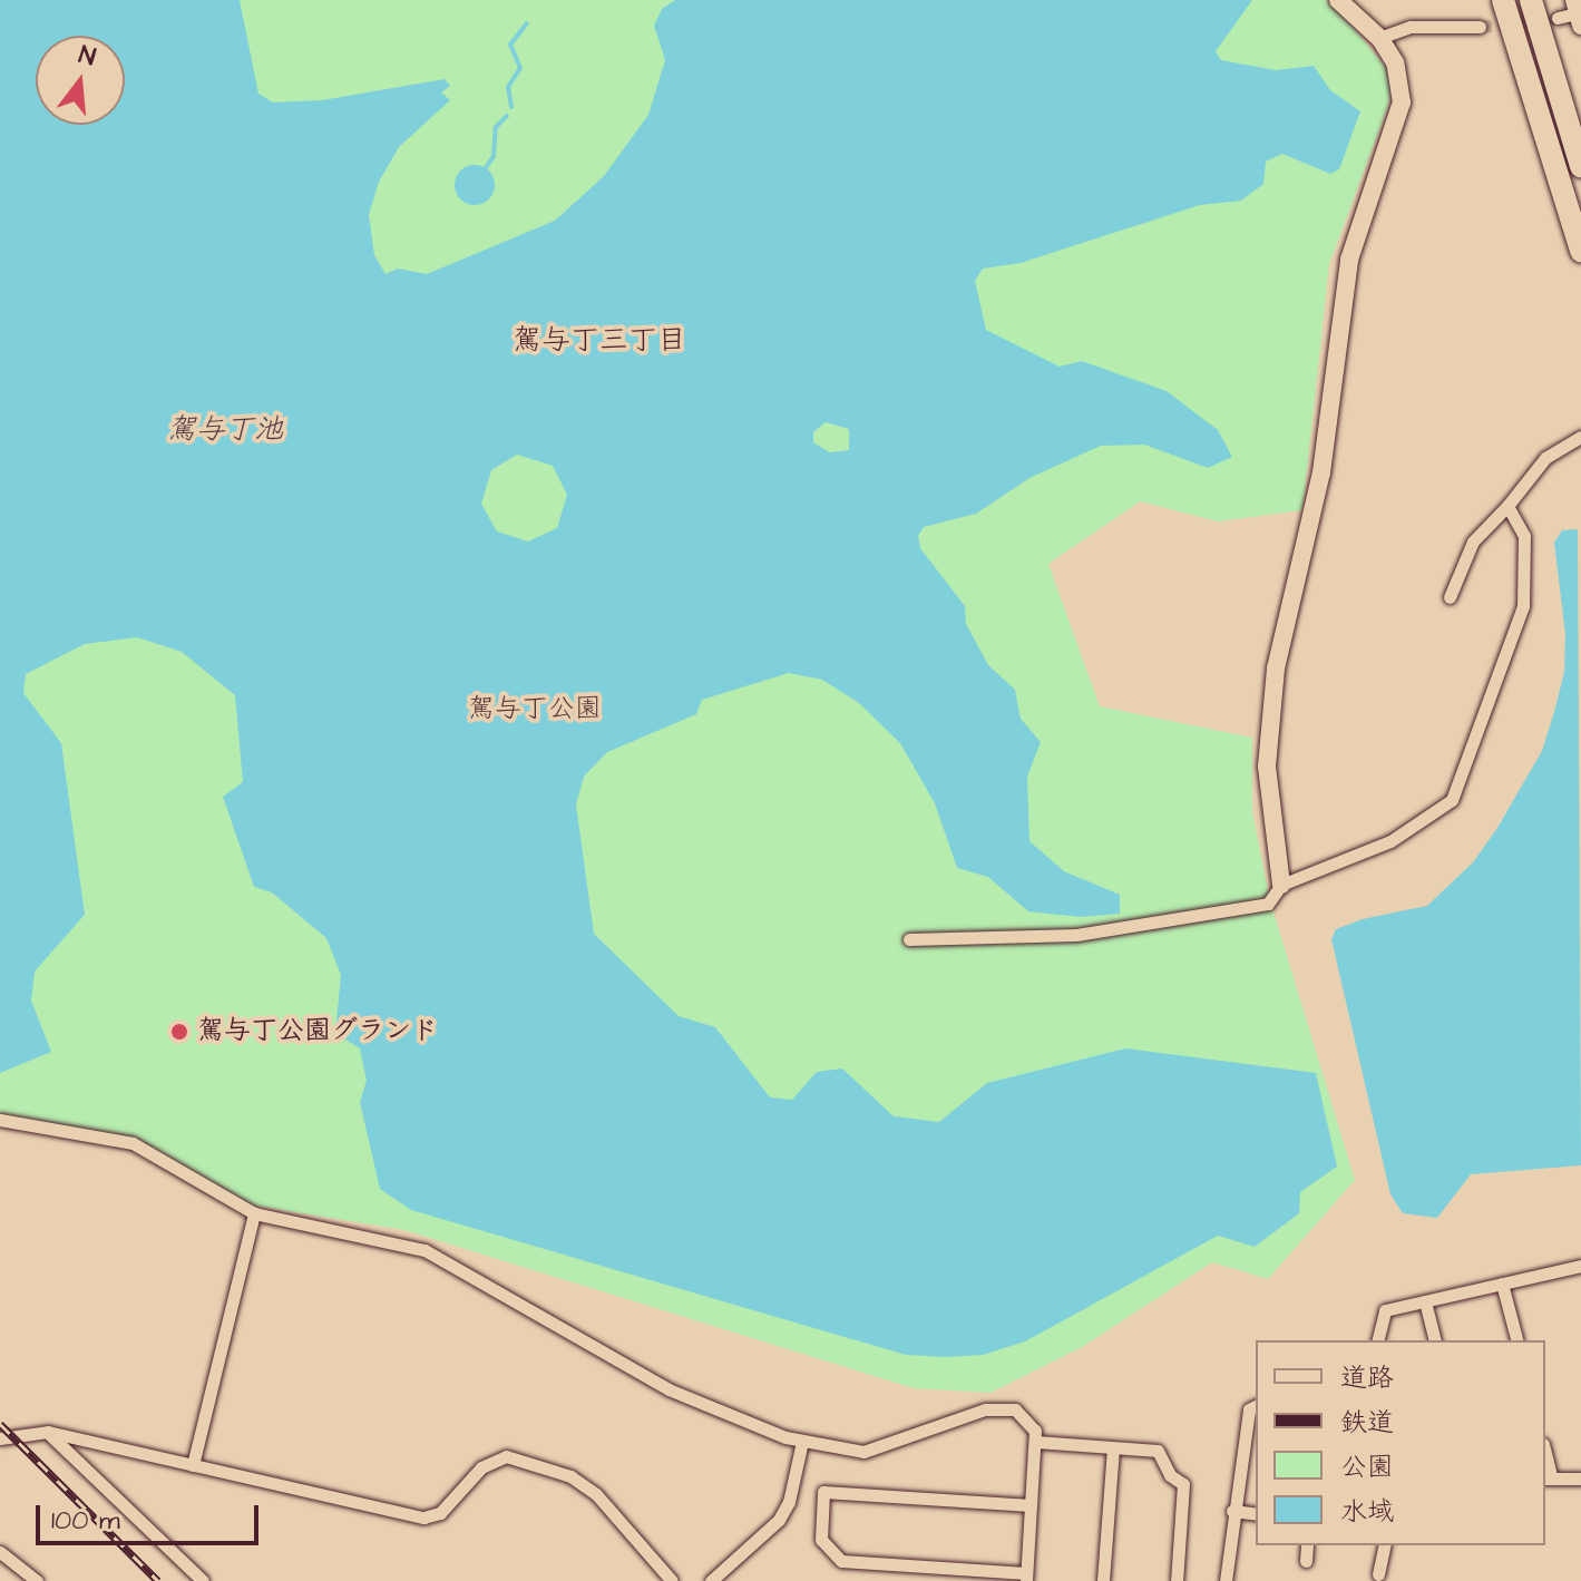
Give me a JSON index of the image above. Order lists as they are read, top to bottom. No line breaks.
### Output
{"districts":["駕与丁三丁目"],"water":["駕与丁池"],"parks":["駕与丁公園"],"places":["駕与丁公園グランド"],"legend":["道路","鉄道","公園","水域"],"scale_bar":"100 m","north":"top"}
